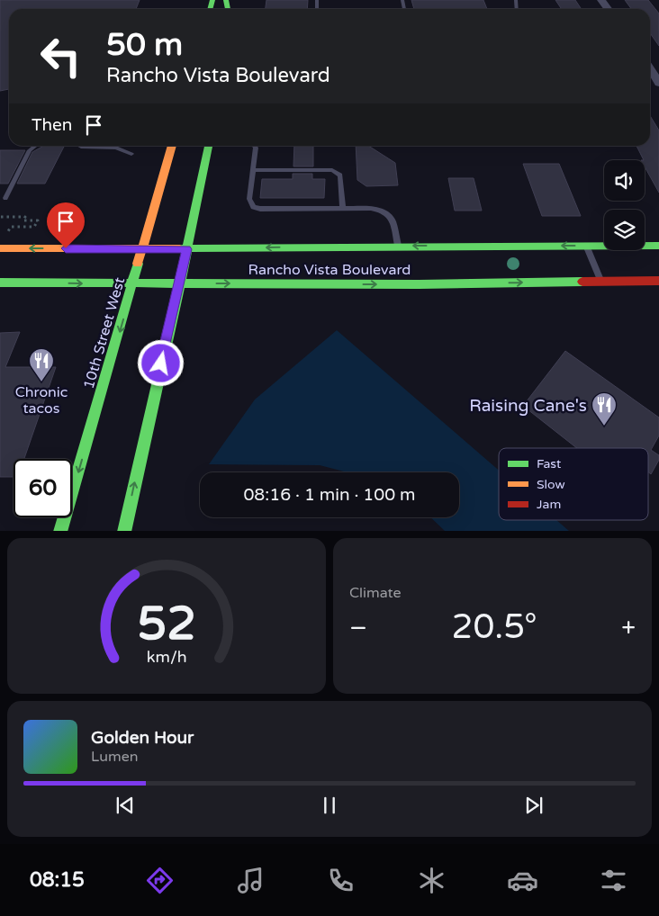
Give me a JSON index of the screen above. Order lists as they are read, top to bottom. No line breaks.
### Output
{"streets":{"main road":["Rancho Vista Boulevard","10th Street West"]},"crossings":[["Rancho Vista Boulevard","10th Street West"]],"places":{"restaurant":["Chronic tacos","Raising Cane's"]},"legend":["Fast","Slow","Jam"],"page":{"turn":["50 m","Rancho Vista Boulevard"],"then":"Then","limit":"60","trip":"08:16 · 1 min · 100 m","tile":"Climate","heat":["−","20.5°","+"],"song":["Golden Hour","Lumen"],"tabs":"08:15","gauge":["52","km/h"]}}
